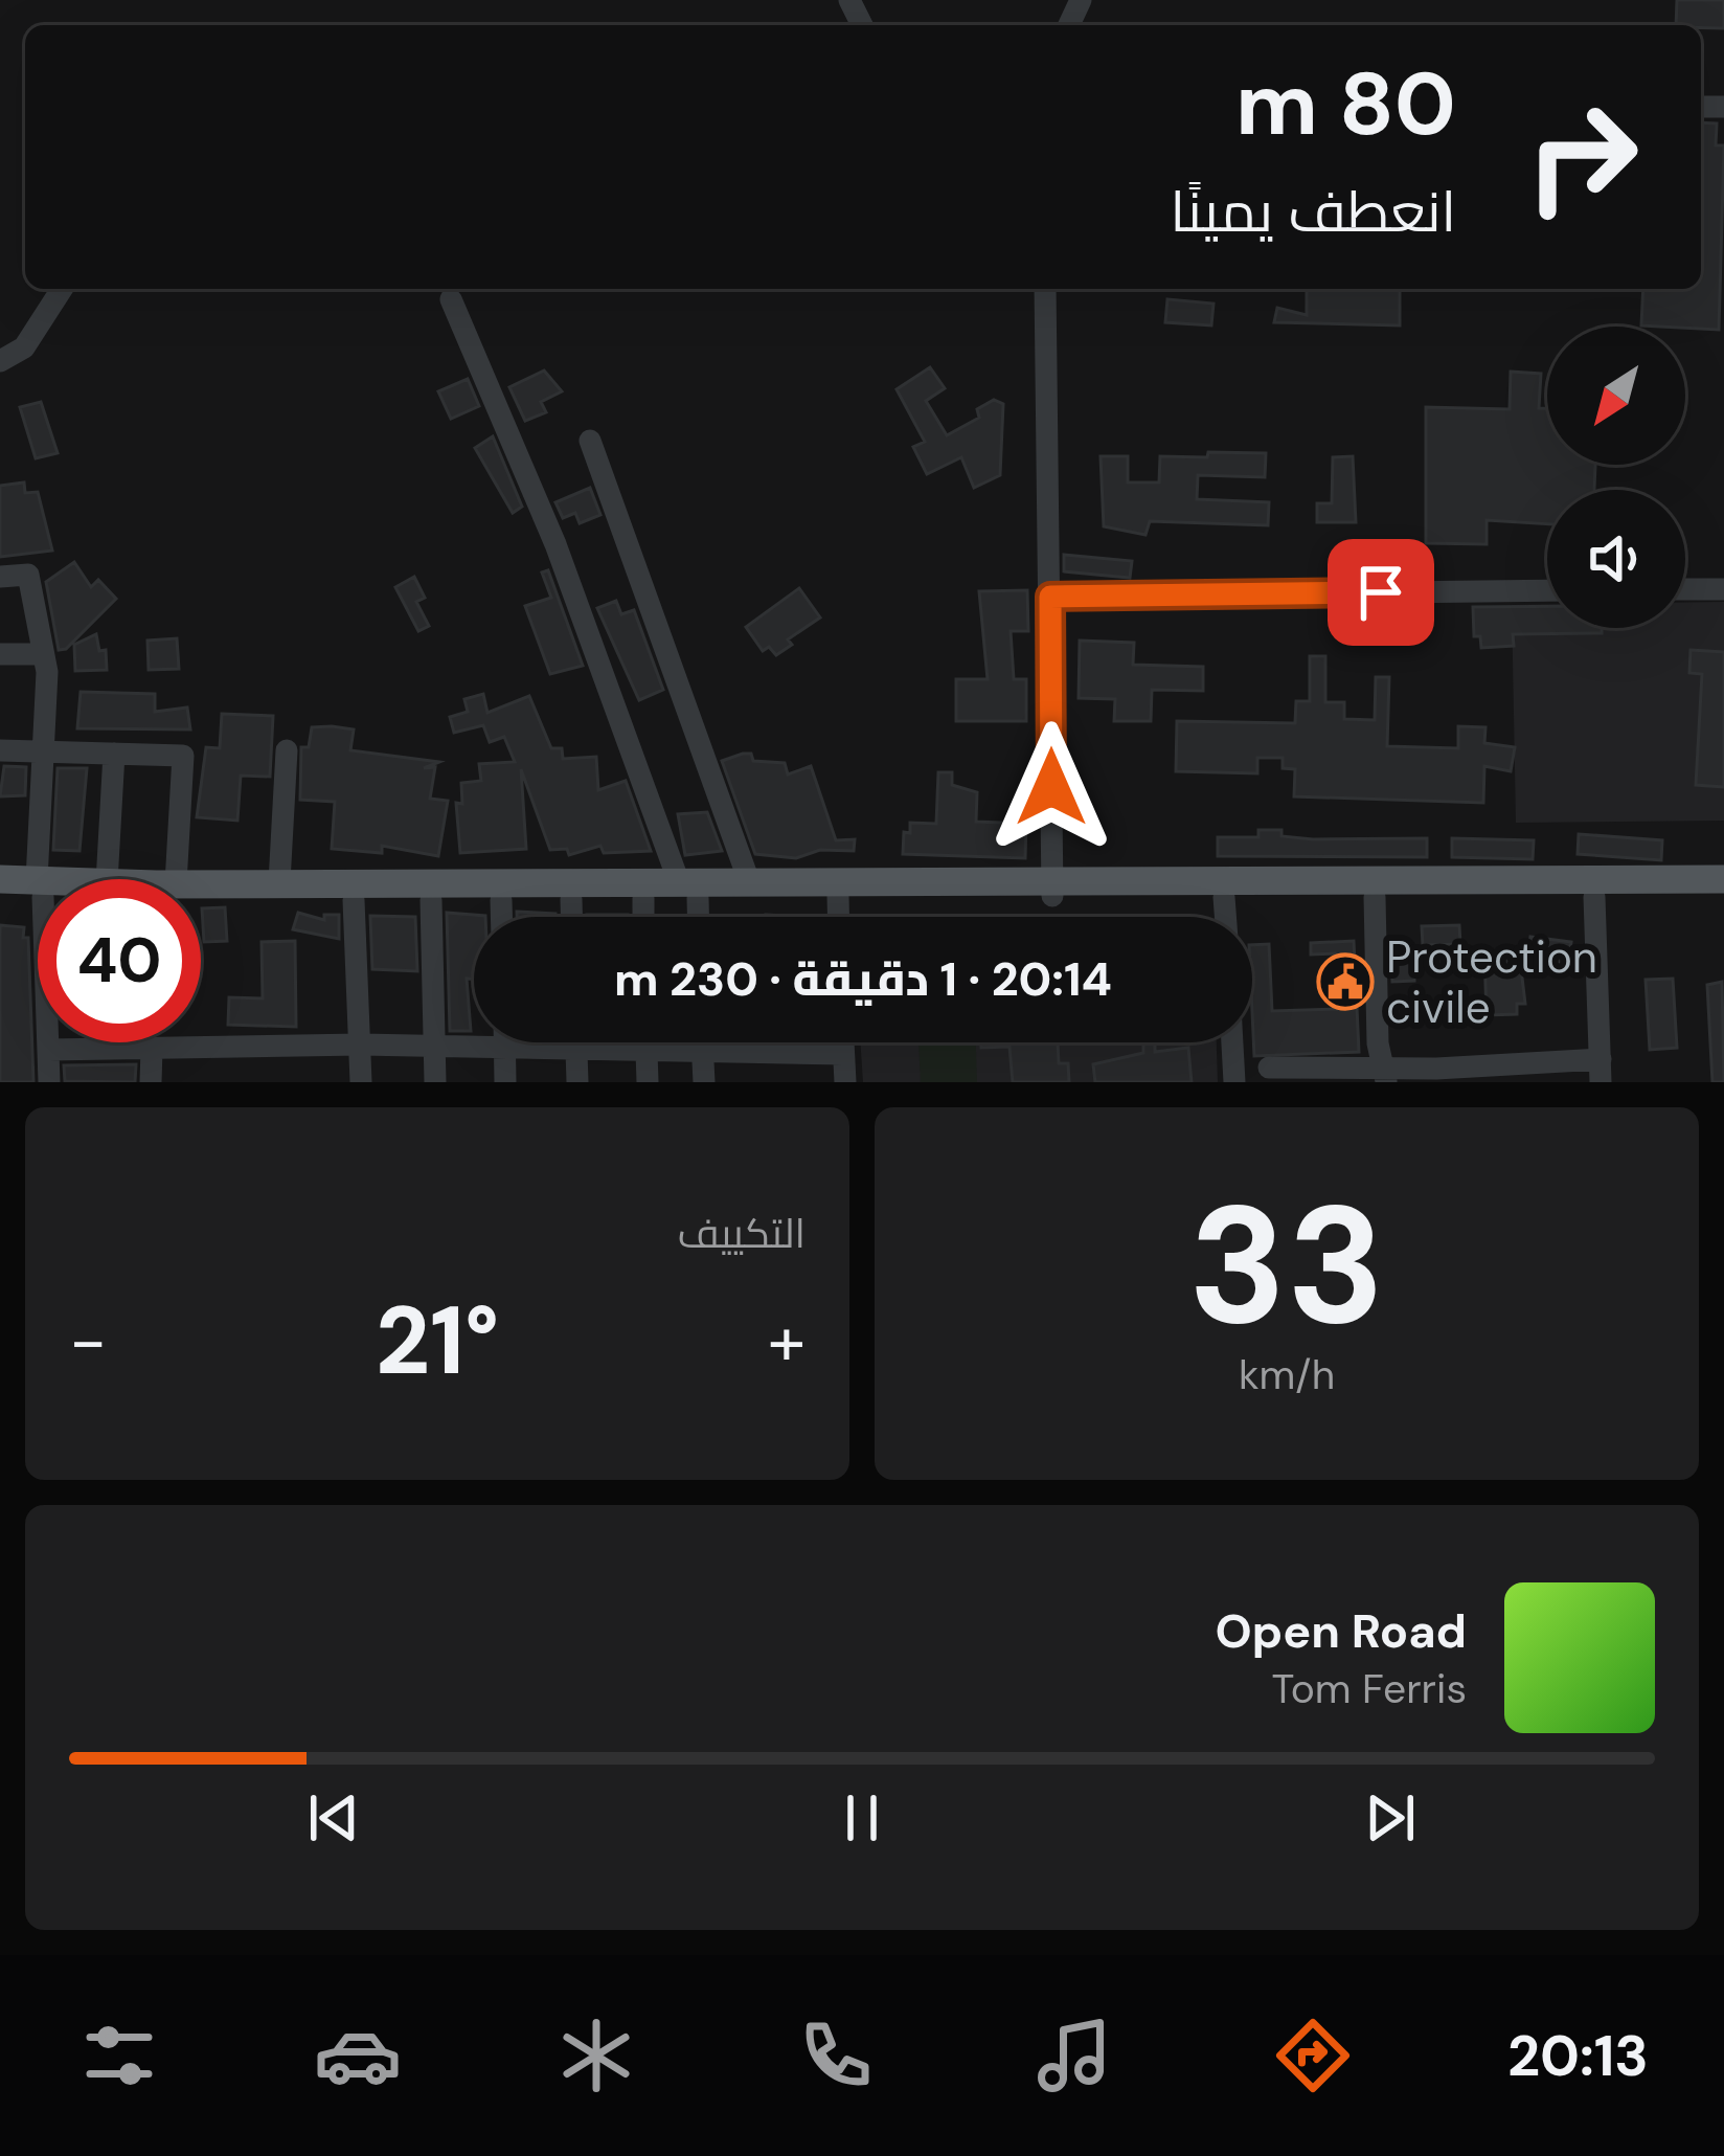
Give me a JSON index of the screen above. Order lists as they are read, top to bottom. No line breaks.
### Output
{"places":{"public building":["Protection civile"]},"north":"bottom left","page":{"turn":["80 m","انعطف يمينًا"],"limit":"40","trip":"20:14 · 1 دقيقة · 230 m","tile":[["33","km/h"],"التكييف"],"heat":["−","21°","+"],"song":["Open Road","Tom Ferris"],"tabs":"20:13"}}
